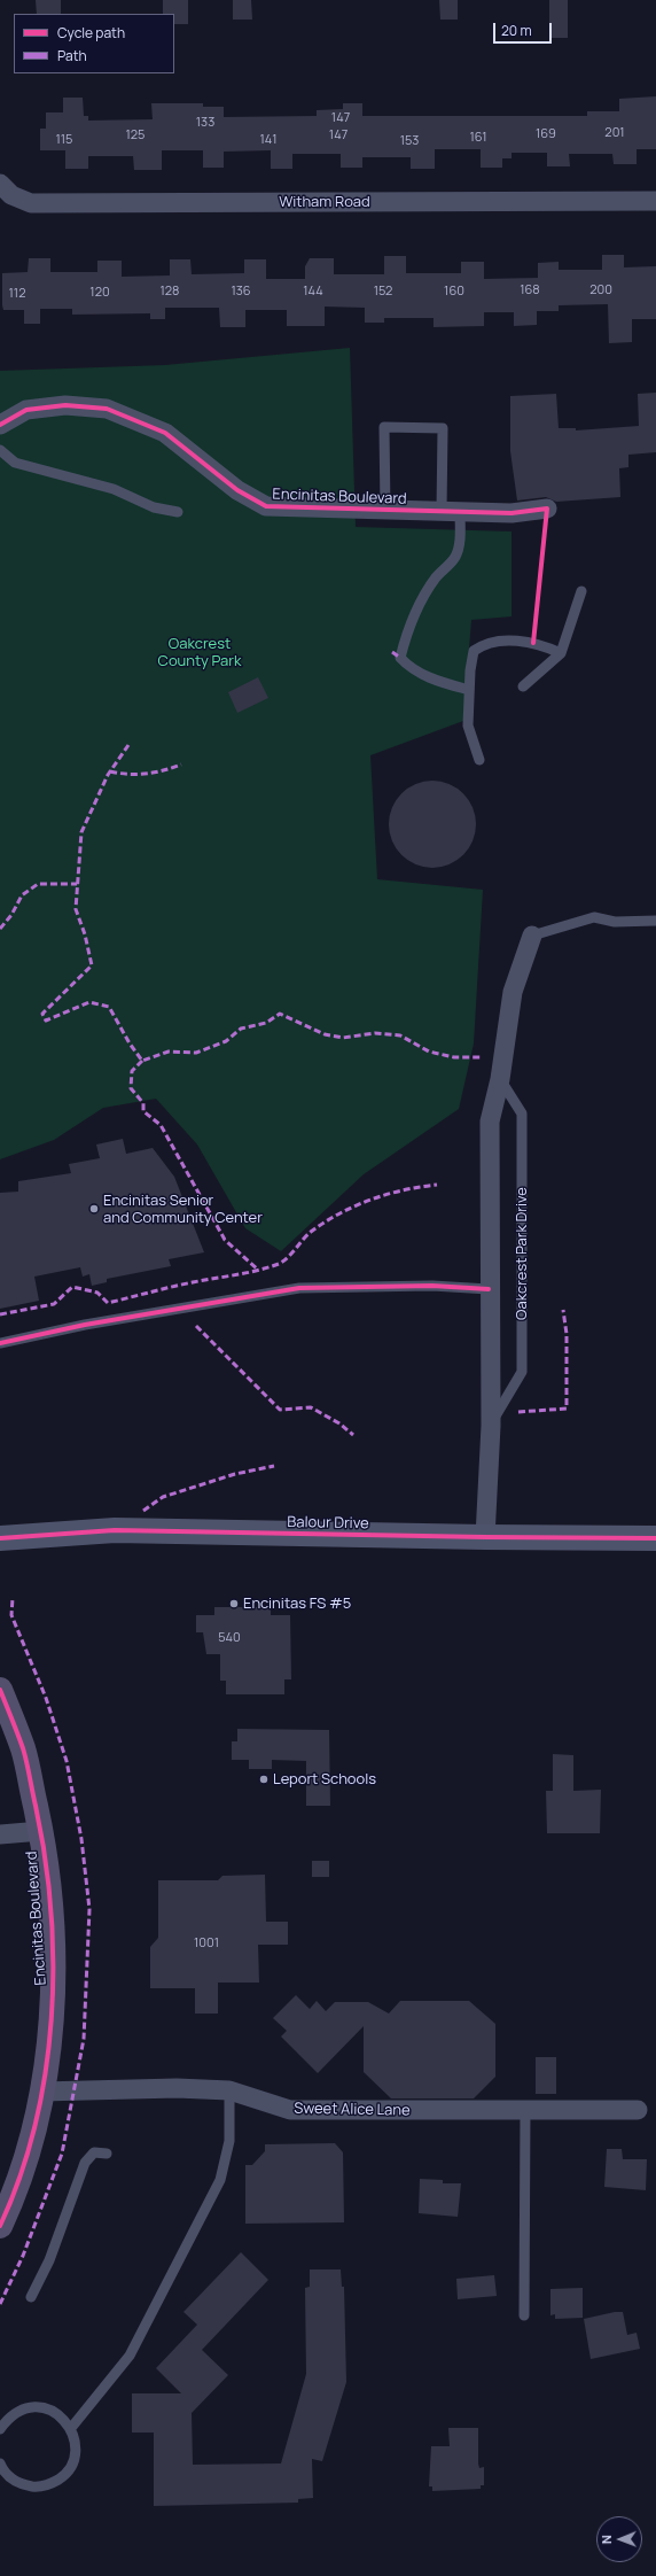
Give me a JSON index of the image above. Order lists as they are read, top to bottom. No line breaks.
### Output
{"streets":{"main road":["Encinitas Boulevard"],"street":["Witham Road","Oakcrest Park Drive","Balour Drive","Sweet Alice Lane"]},"crossings":[["Encinitas Boulevard","Sweet Alice Lane"],["Oakcrest Park Drive","Balour Drive"]],"parks":["Oakcrest County Park"],"places":["Encinitas Senior and Community Center","Encinitas FS #5","Leport Schools"],"house_numbers":["147","133","201","169","125","147","161","115","141","153","168","200","128","136","144","152","160","120","112","540","1001"],"legend":["Cycle path","Path"],"scale_bar":"20 m","north":"left"}
